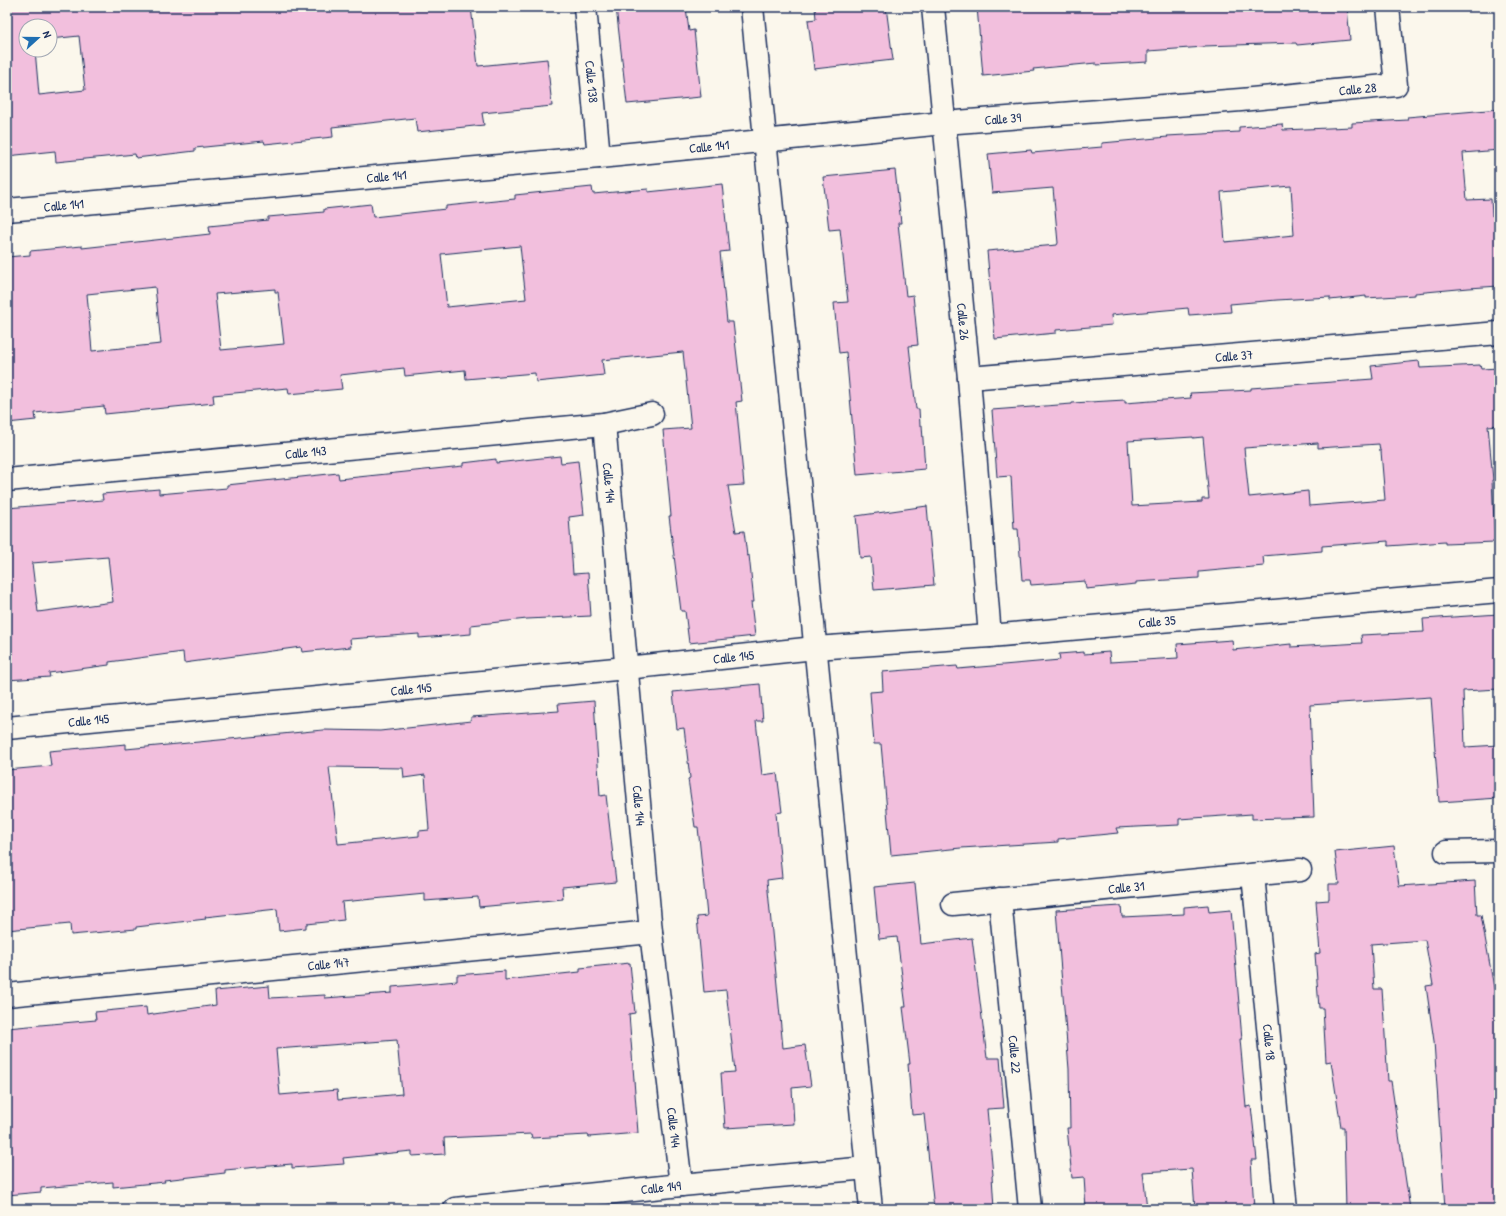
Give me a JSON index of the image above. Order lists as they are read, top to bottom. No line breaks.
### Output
{"streets":{"street":["Calle 138","Calle 28","Calle 39","Calle 141","Calle 26","Calle 37","Calle 143","Calle 144","Calle 35","Calle 145","Calle 31","Calle 147","Calle 18","Calle 22","Calle 149"]},"crossings":[["Calle 138","Calle 141"],["Calle 28","Calle 39"],["Calle 39","Calle 141"],["Calle 39","Calle 26"],["Calle 26","Calle 37"],["Calle 26","Calle 35"],["Calle 143","Calle 144"],["Calle 144","Calle 145"],["Calle 144","Calle 147"],["Calle 144","Calle 149"],["Calle 35","Calle 145"],["Calle 31","Calle 18"],["Calle 31","Calle 22"]],"north":"right"}
